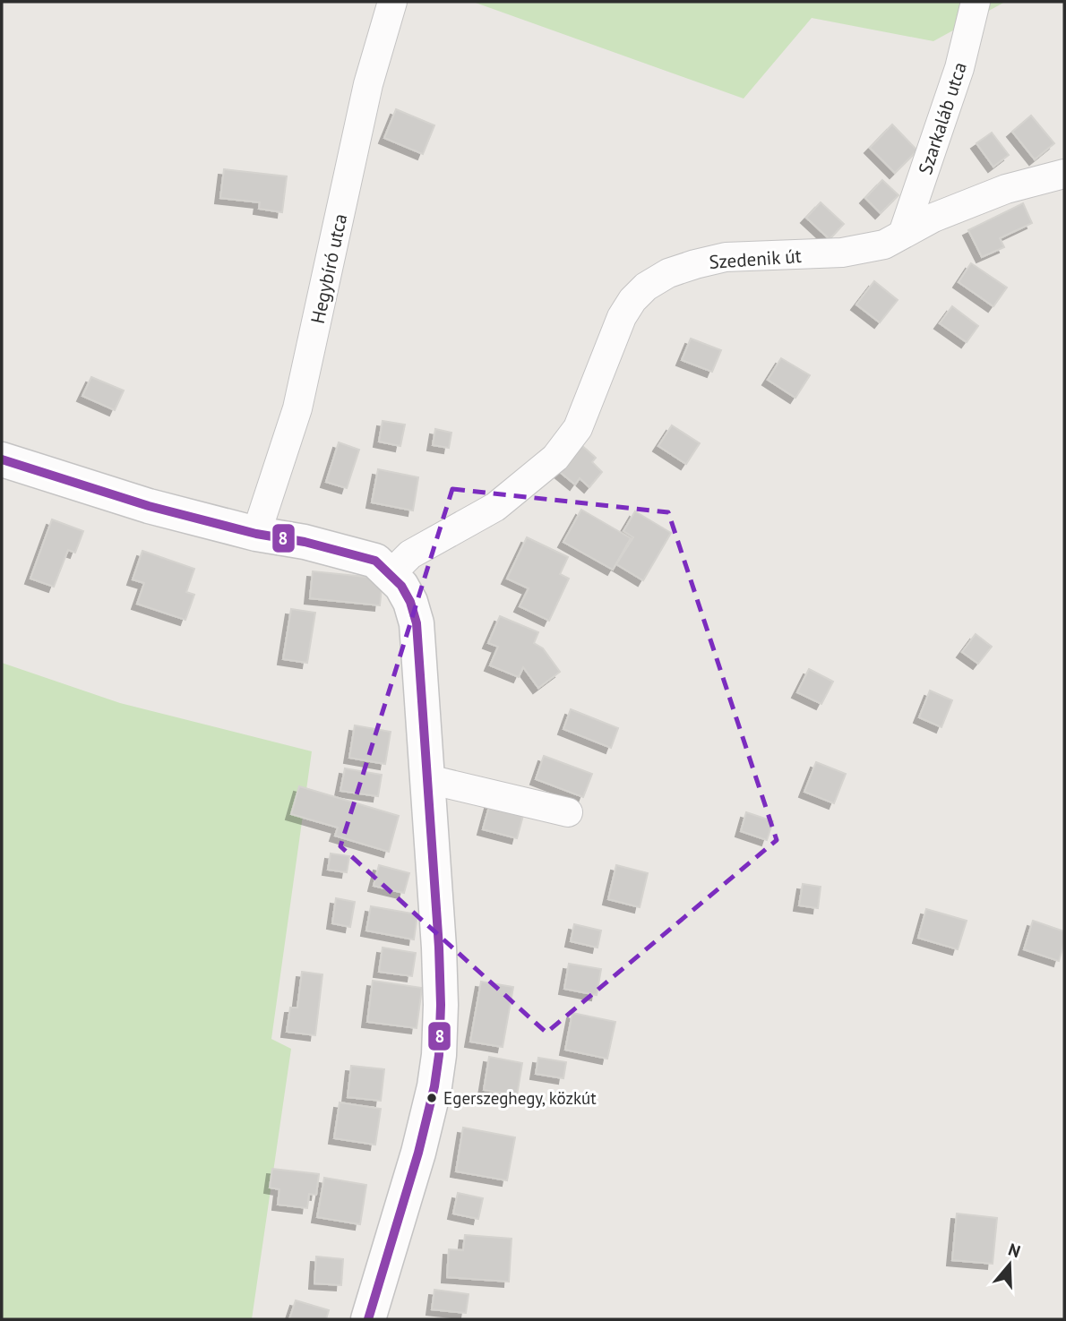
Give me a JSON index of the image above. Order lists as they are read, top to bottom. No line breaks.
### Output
{"streets":{"street":["Szarkaláb utca","Szedenik út","Hegybíró utca"]},"crossings":[["Szarkaláb utca","Szedenik út"]],"places":["Egerszeghegy, közkút"],"lines":["transit line 8"],"north":"top"}
